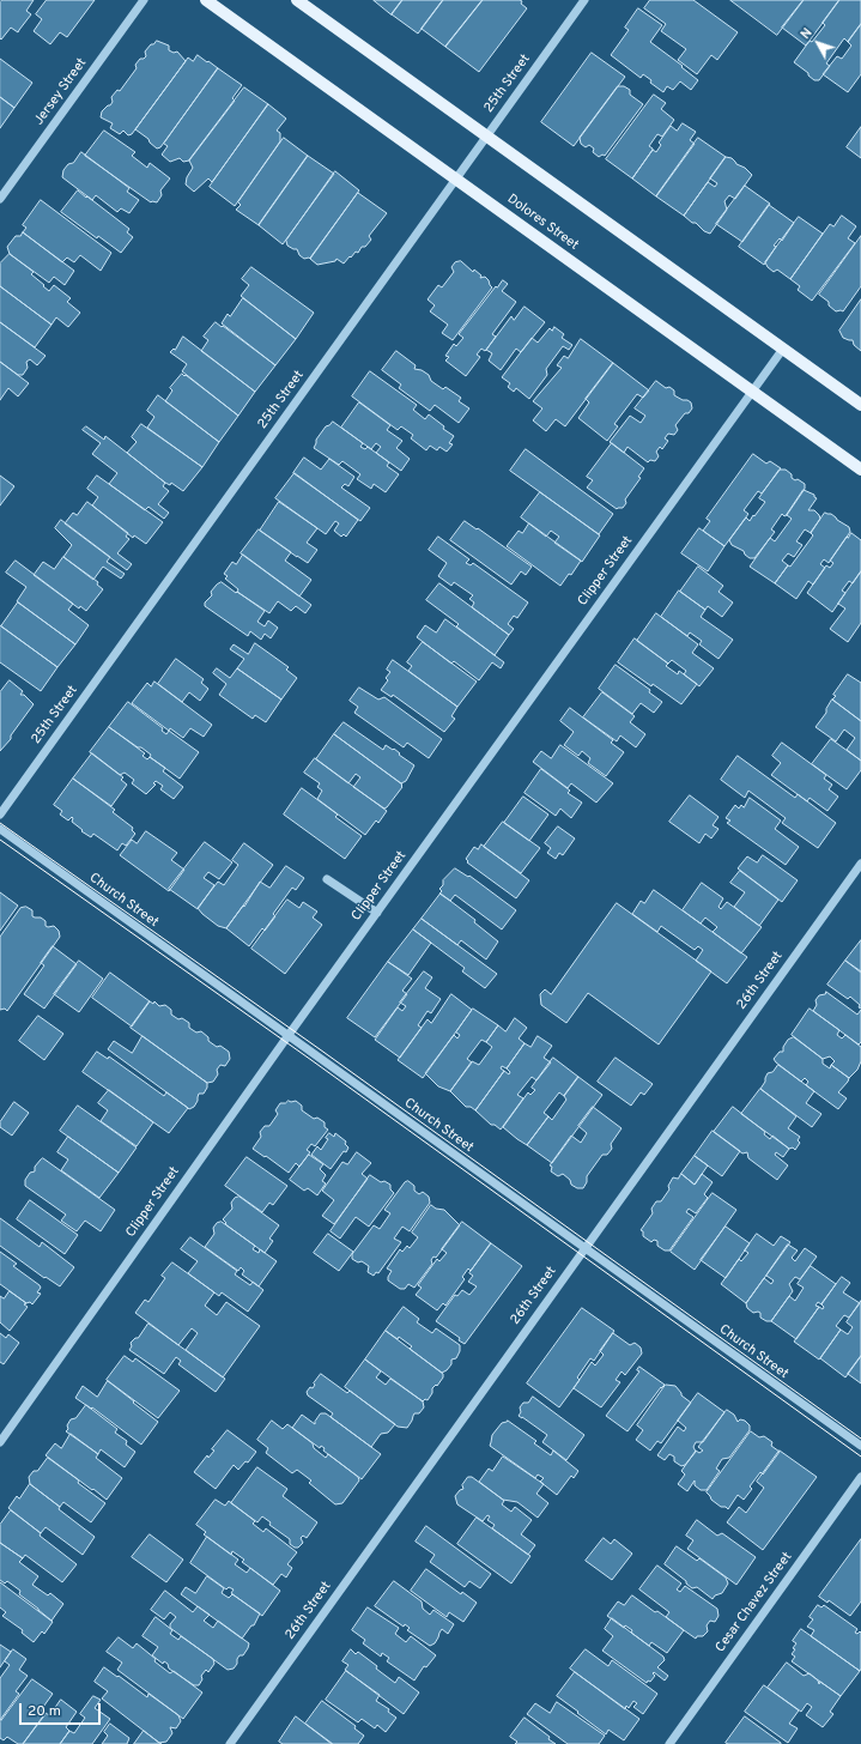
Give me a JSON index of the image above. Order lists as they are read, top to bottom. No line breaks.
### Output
{"streets":{"main road":["Dolores Street"],"street":["25th Street","Jersey Street","Clipper Street","Church Street","26th Street","Cesar Chavez Street"]},"crossings":[["25th Street","Dolores Street"],["Dolores Street","Clipper Street"],["Clipper Street","Church Street"],["Church Street","26th Street"]],"scale_bar":"20 m","north":"top left"}
